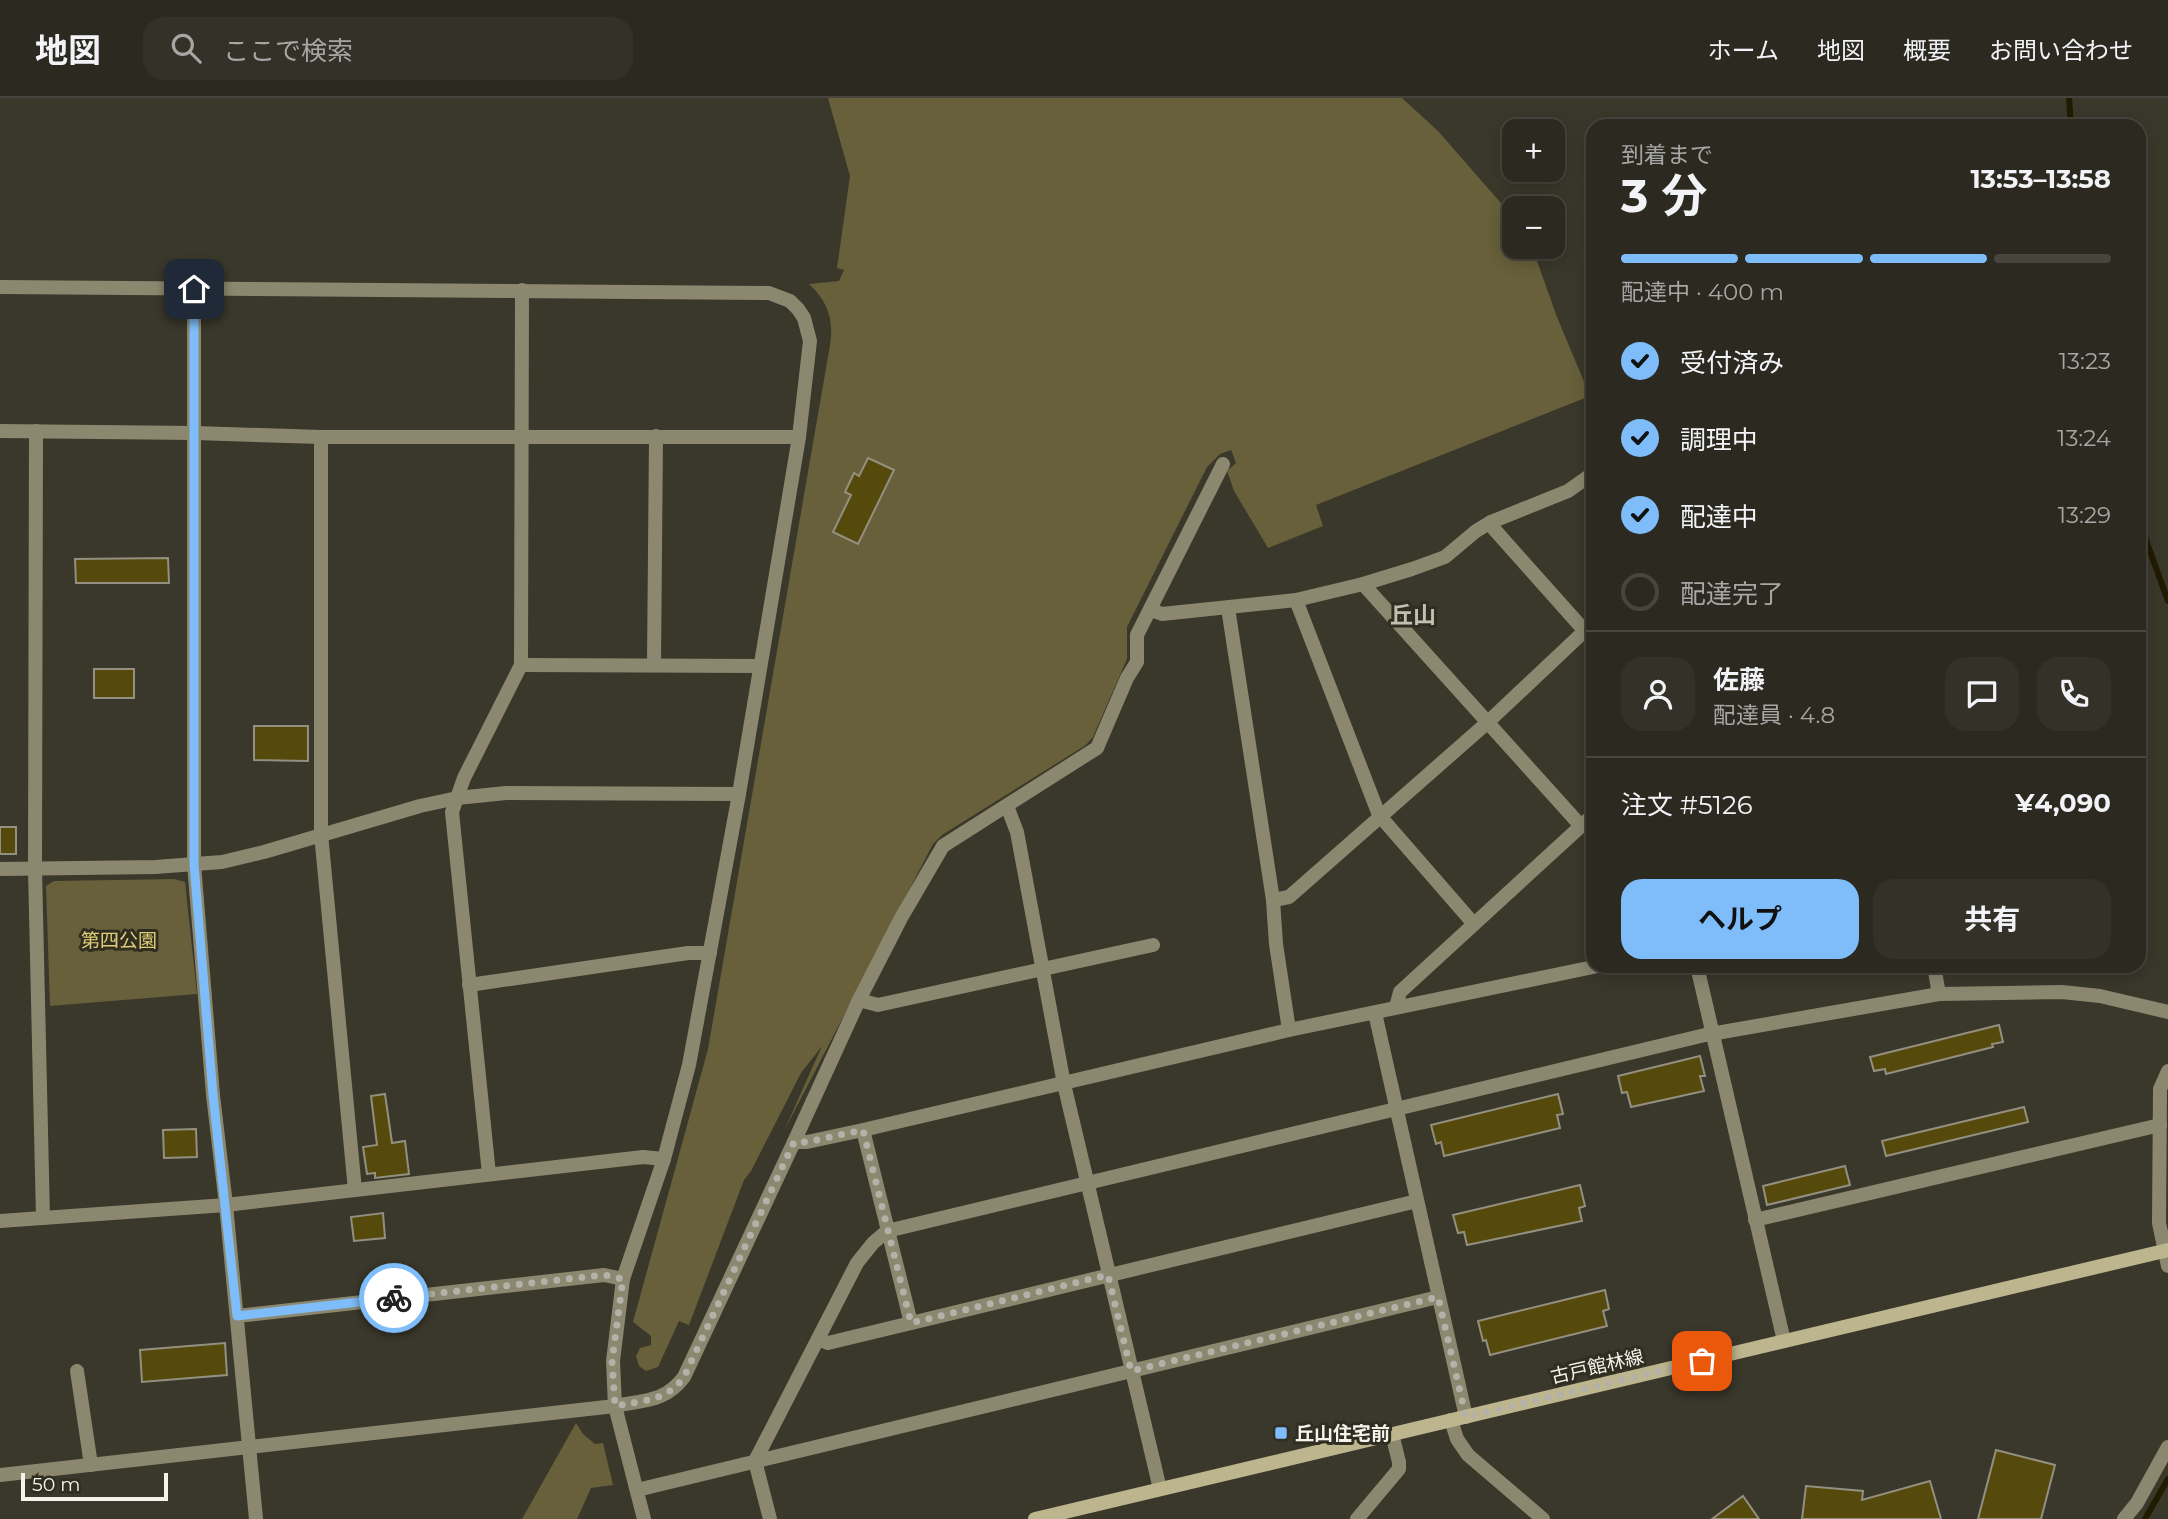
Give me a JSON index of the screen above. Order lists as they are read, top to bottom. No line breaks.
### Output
{"streets":{"main road":["古戸館林線"]},"districts":["丘山"],"parks":["第四公園"],"places":{"transit":["丘山住宅前"]},"scale_bar":"50 m","page":{"header":"地図","search":"ここで検索","nav":["ホーム","地図","概要","お問い合わせ"],"map_buttons":["+","−"],"heading":["3 分","到着まで","13:53–13:58"],"panel":["佐藤","配達員 · 4.8","注文 #5126","¥4,090"],"bar":"配達中 · 400 m","list":[["受付済み","13:23"],["調理中","13:24"],["配達中","13:29"],"配達完了"],"buttons":["ヘルプ","共有"],"scale":"50 m"}}
